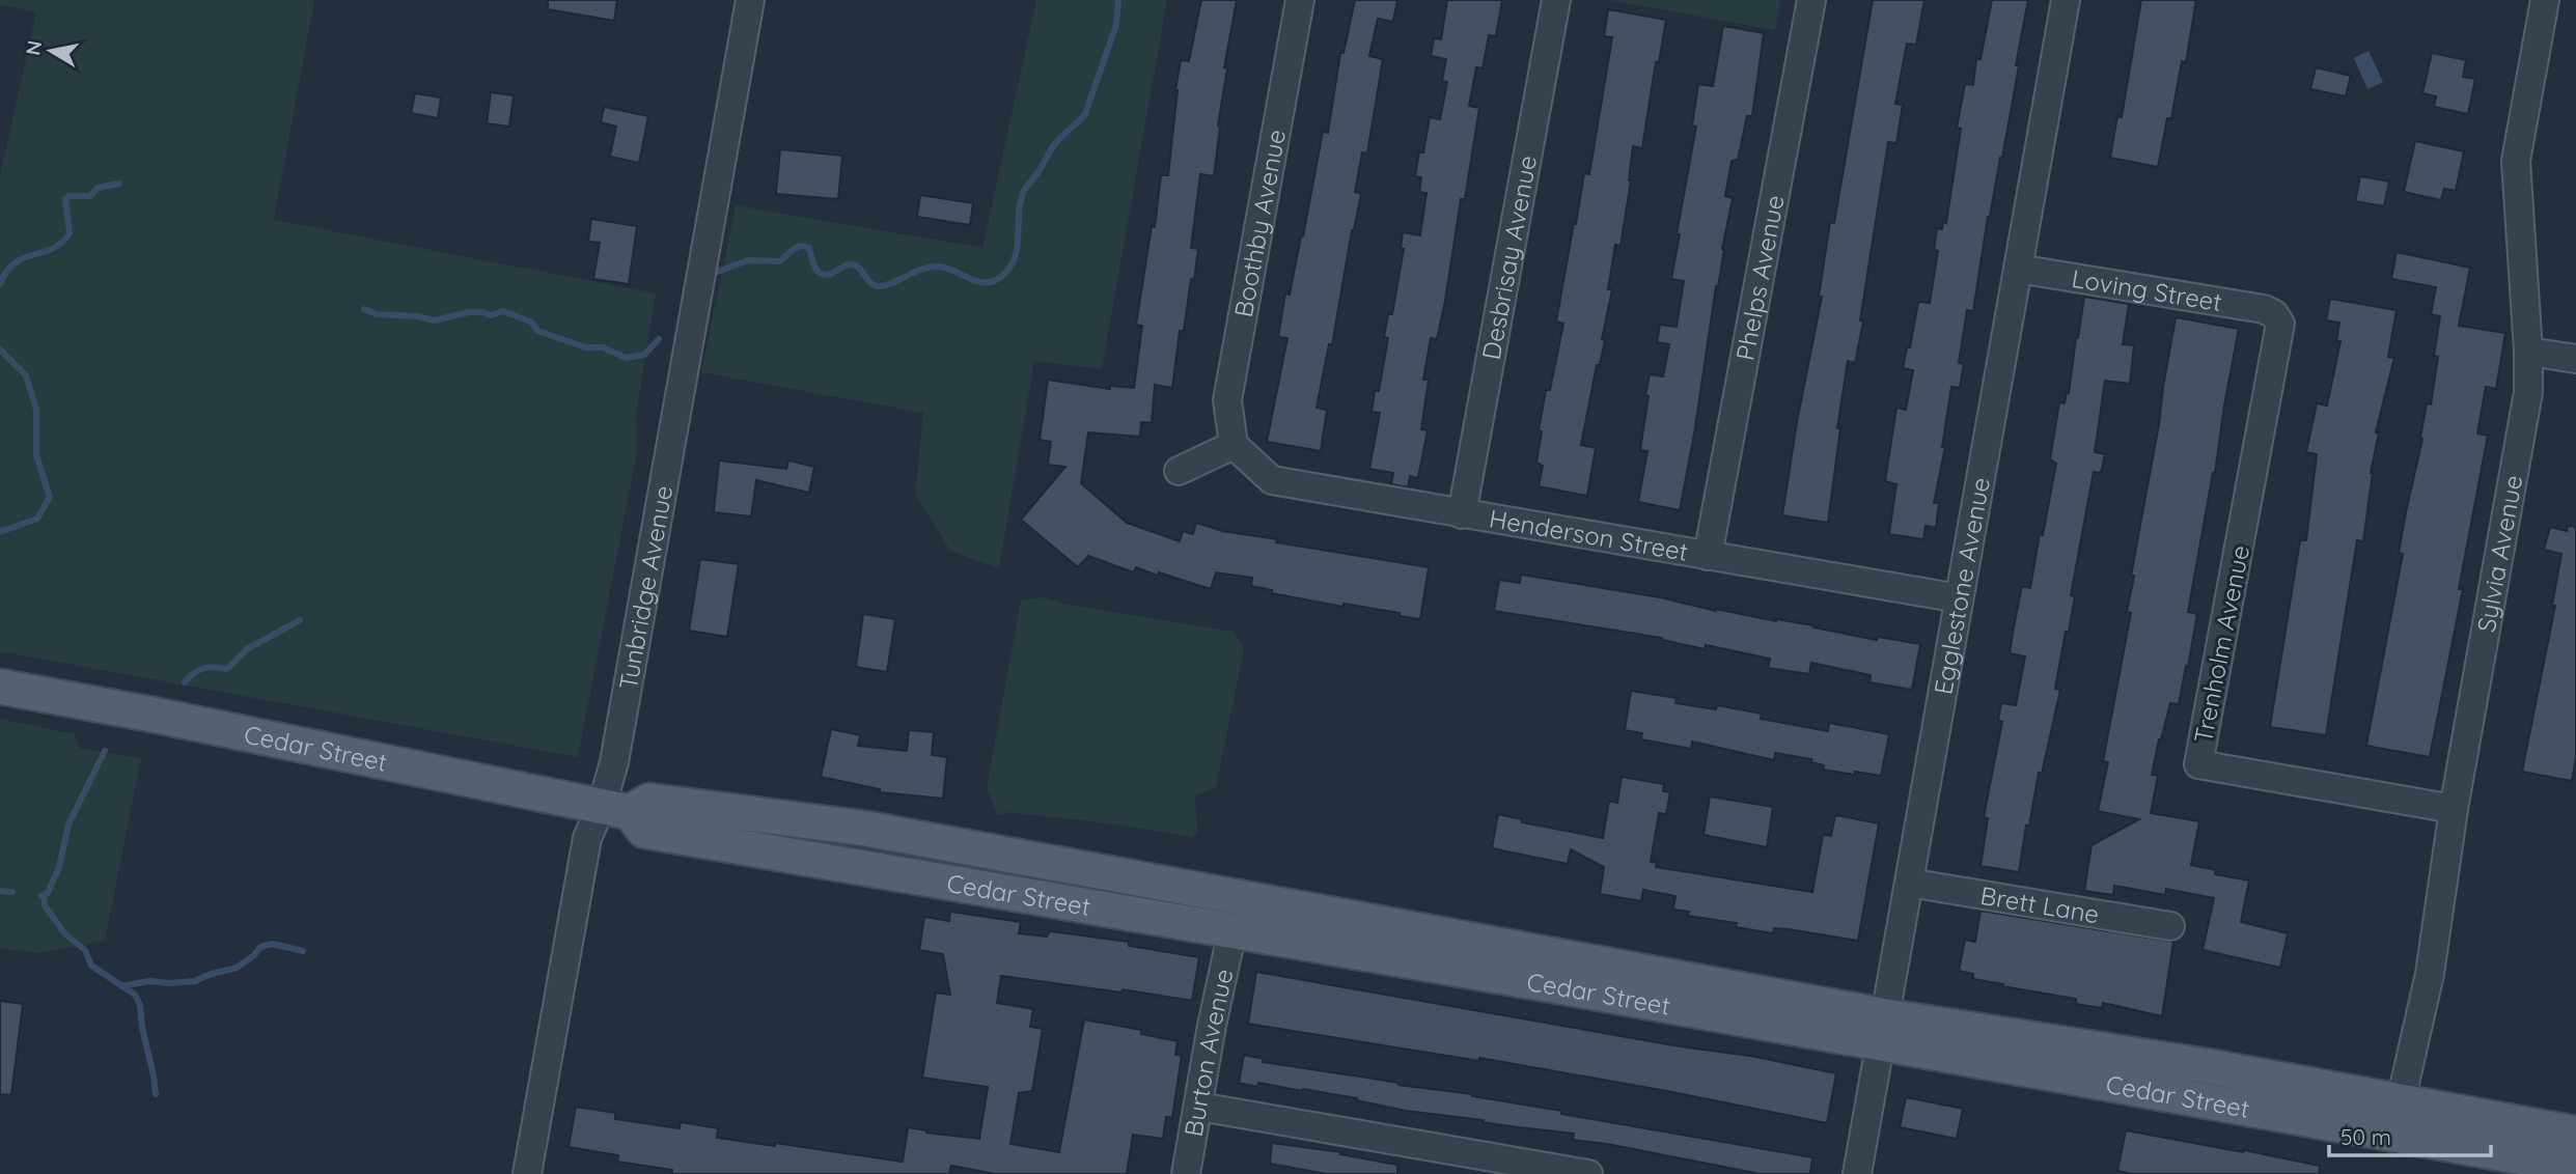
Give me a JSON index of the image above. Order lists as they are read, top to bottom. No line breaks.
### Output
{"streets":{"main road":["Cedar Street"],"street":["Boothby Avenue","Desbrisay Avenue","Phelps Avenue","Loving Street","Henderson Street","Sylvia Avenue","Egglestone Avenue","Tunbridge Avenue","Trenholm Avenue","Brett Lane","Burton Avenue"]},"crossings":[["Boothby Avenue","Henderson Street"],["Desbrisay Avenue","Henderson Street"],["Phelps Avenue","Henderson Street"],["Loving Street","Egglestone Avenue"],["Loving Street","Trenholm Avenue"],["Henderson Street","Egglestone Avenue"],["Sylvia Avenue","Trenholm Avenue"],["Sylvia Avenue","Cedar Street"],["Egglestone Avenue","Cedar Street"],["Egglestone Avenue","Brett Lane"],["Tunbridge Avenue","Cedar Street"],["Cedar Street","Burton Avenue"]],"scale_bar":"50 m","north":"left"}
